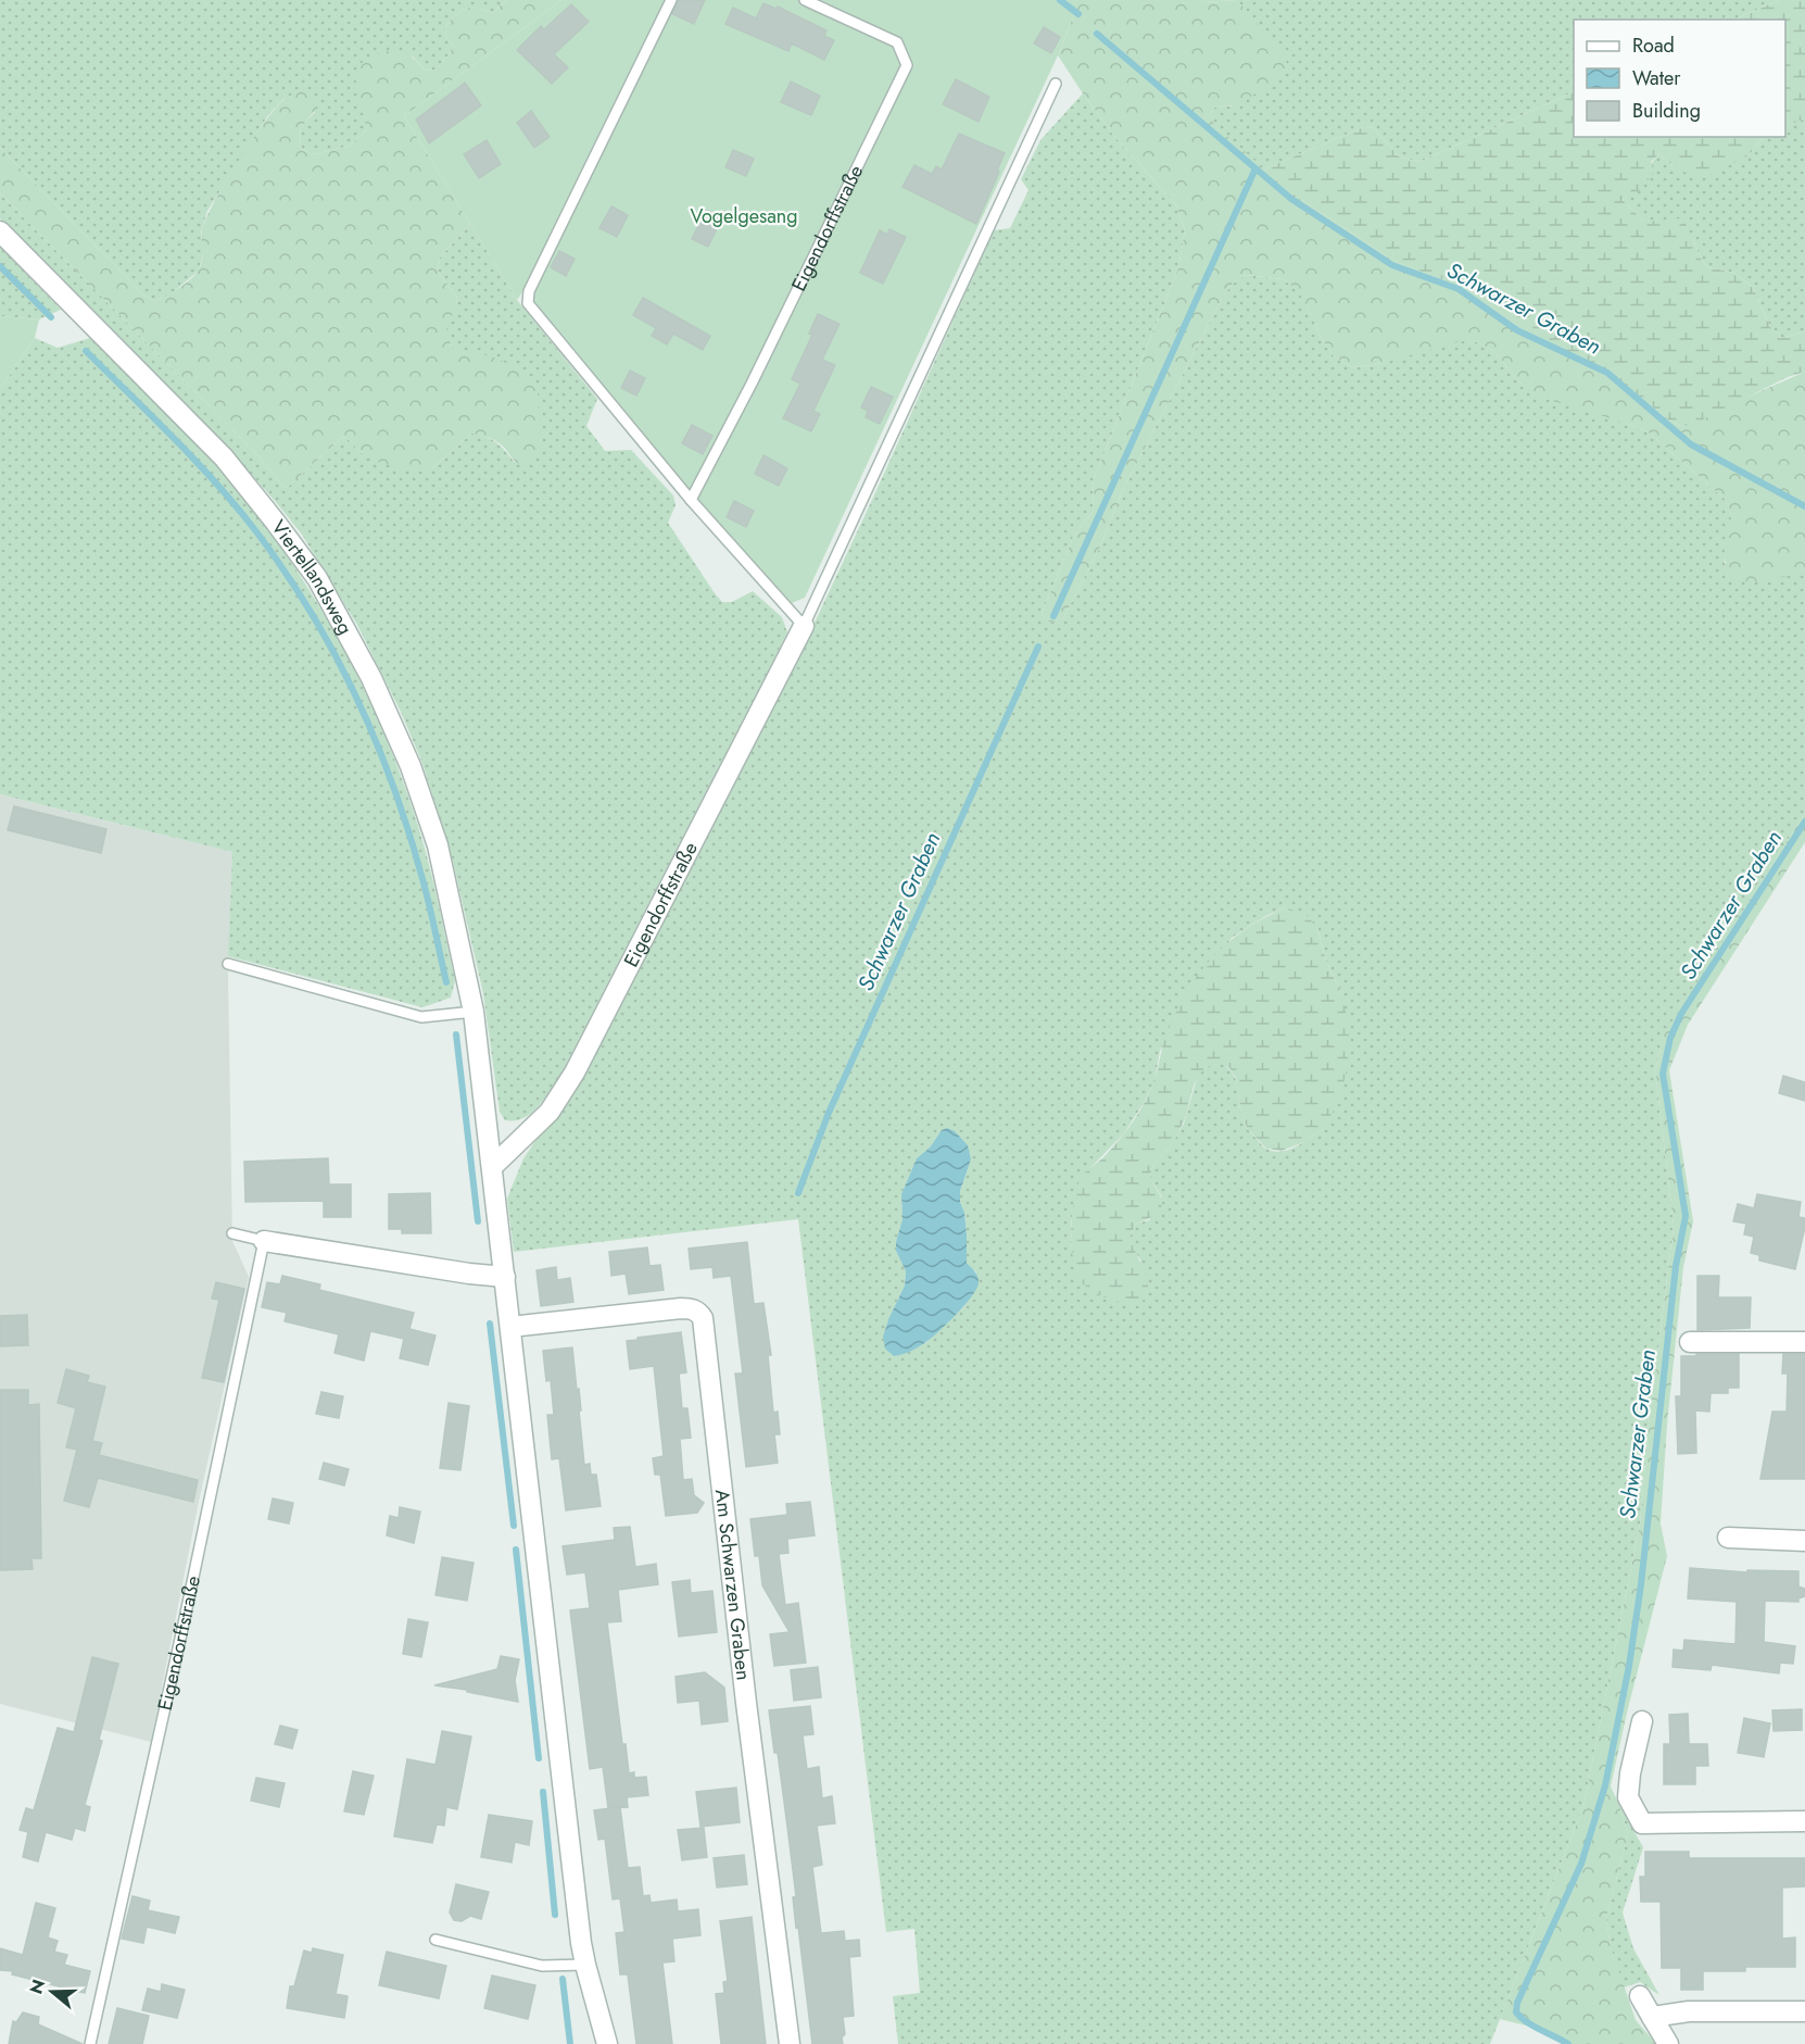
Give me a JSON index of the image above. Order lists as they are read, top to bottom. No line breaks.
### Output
{"streets":{"street":["Eigendorffstraße","Viertellandsweg","Am Schwarzen Graben"]},"crossings":[["Eigendorffstraße","Viertellandsweg"]],"water":["Schwarzer Graben"],"parks":["Vogelgesang"],"legend":["Road","Water","Building"],"north":"left"}
